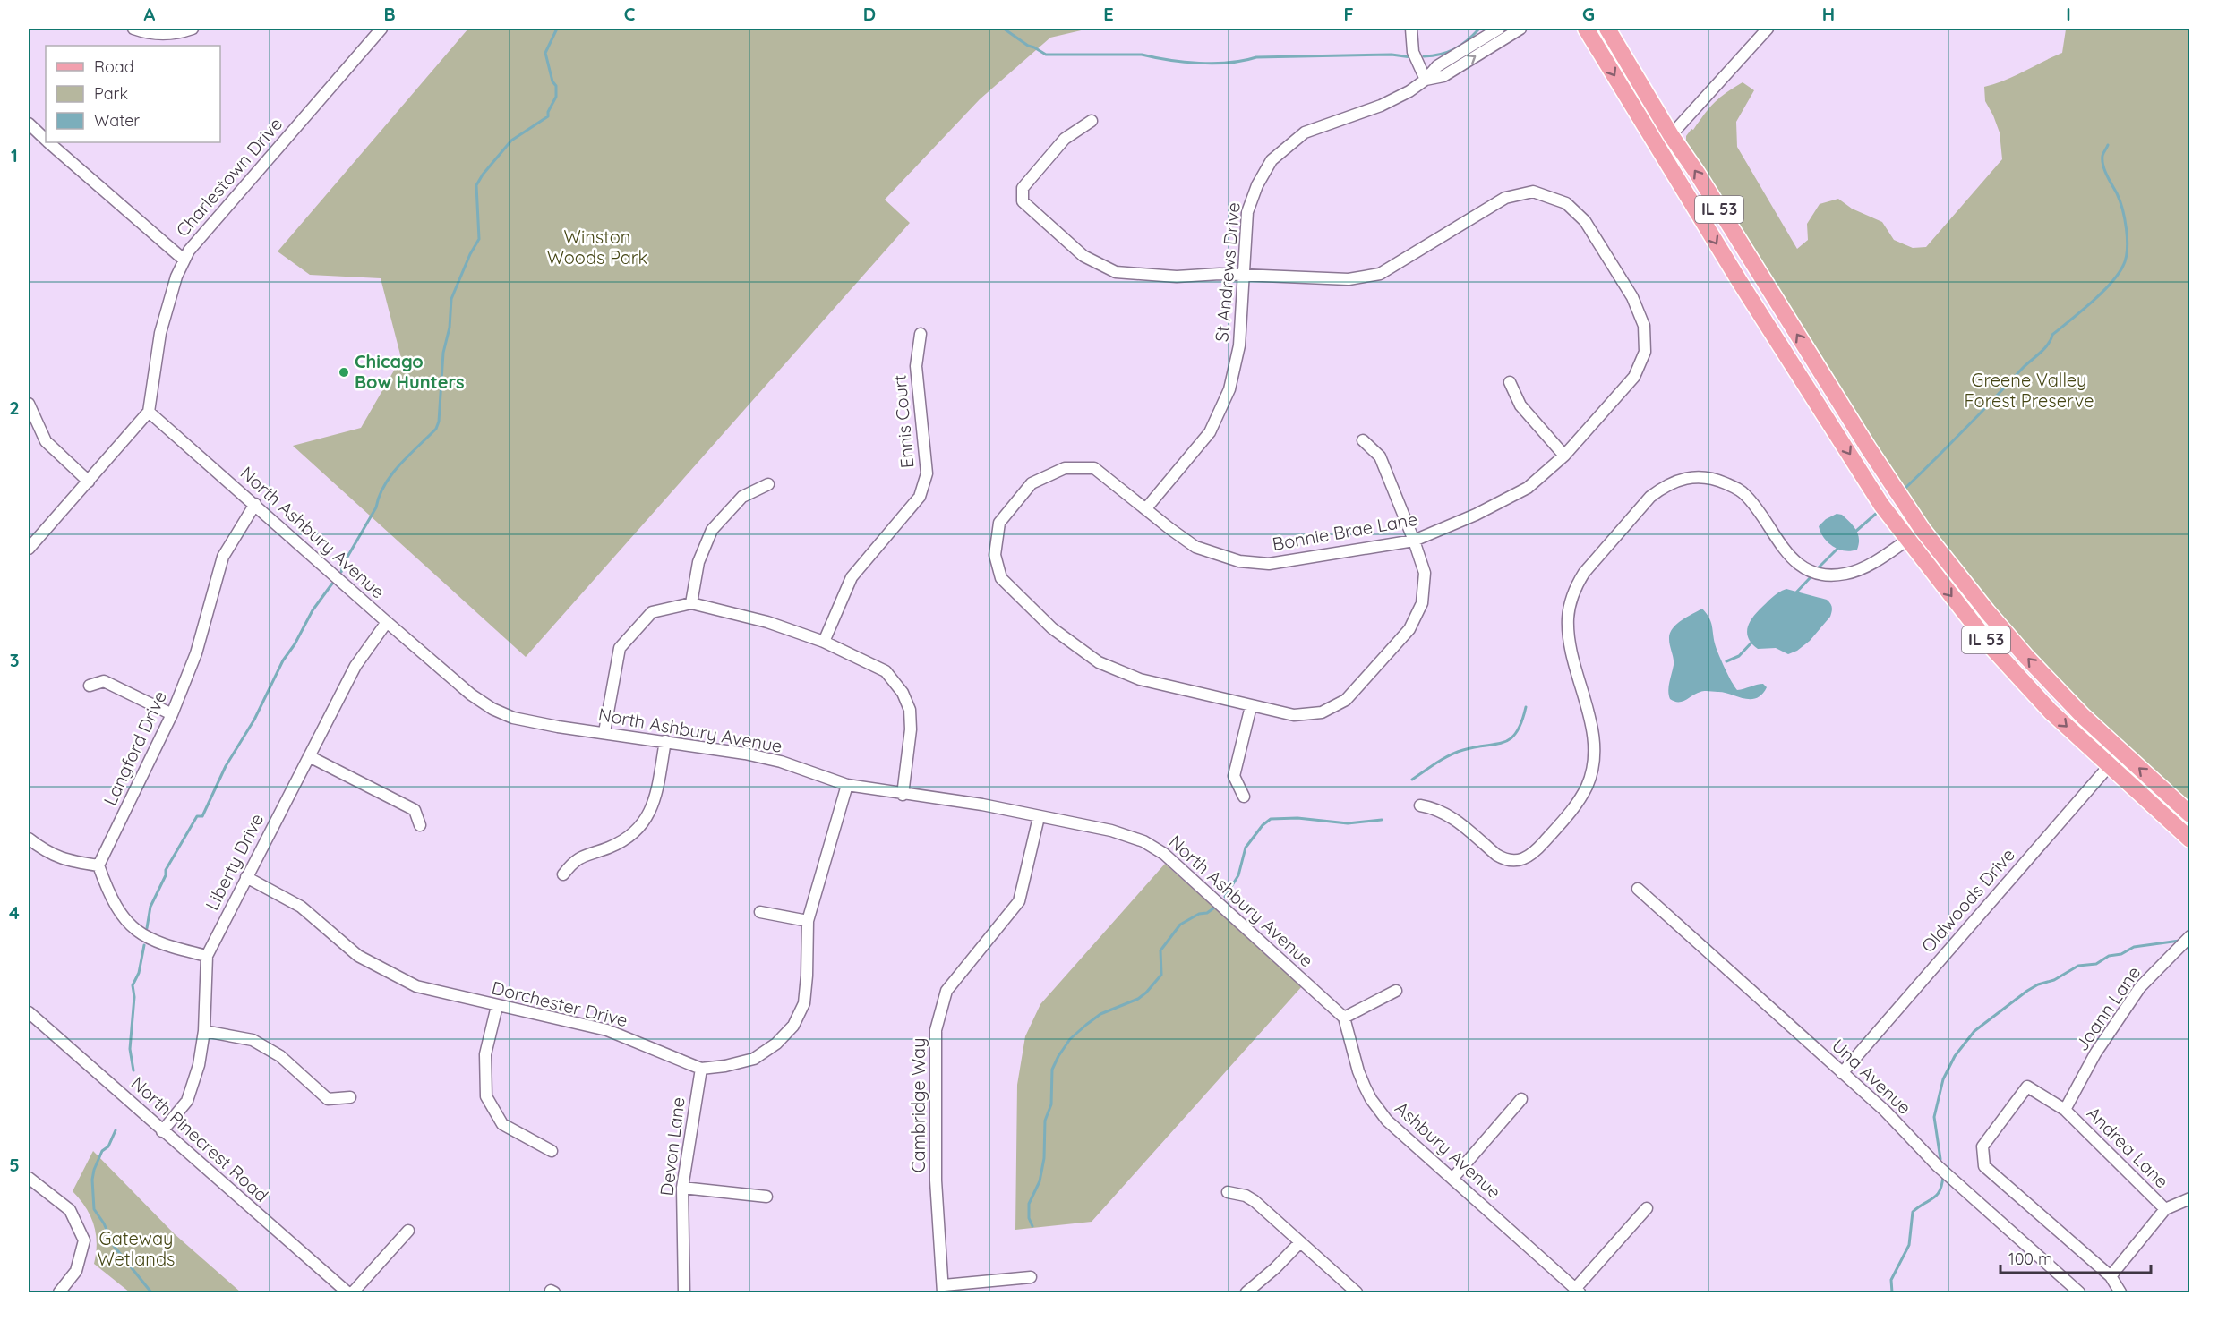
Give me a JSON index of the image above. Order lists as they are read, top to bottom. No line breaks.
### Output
{"streets":{"main road":["IL 53"],"street":["Charlestown Drive","St Andrews Drive","Ennis Court","Bonnie Brae Lane","North Ashbury Avenue","Langford Drive","Liberty Drive","Oldwoods Drive","Dorchester Drive","Joann Lane","Una Avenue","Cambridge Way","North Pinecrest Road","Devon Lane","Andrea Lane","Ashbury Avenue"]},"crossings":[["Charlestown Drive","North Ashbury Avenue"],["IL 53","Oldwoods Drive"],["St Andrews Drive","Bonnie Brae Lane"],["North Ashbury Avenue","Langford Drive"],["North Ashbury Avenue","Liberty Drive"],["North Ashbury Avenue","Dorchester Drive"],["North Ashbury Avenue","Cambridge Way"],["North Ashbury Avenue","Ashbury Avenue"],["Liberty Drive","Dorchester Drive"],["Liberty Drive","North Pinecrest Road"],["Oldwoods Drive","Una Avenue"],["Dorchester Drive","Devon Lane"],["Joann Lane","Andrea Lane"]],"parks":["Winston Woods Park","Greene Valley Forest Preserve","Gateway Wetlands"],"places":["Chicago Bow Hunters"],"legend":["Road","Park","Water"],"scale_bar":"100 m","grid":{"columns":["A","B","C","D","E","F","G","H","I"],"rows":["1","2","3","4","5"]}}
